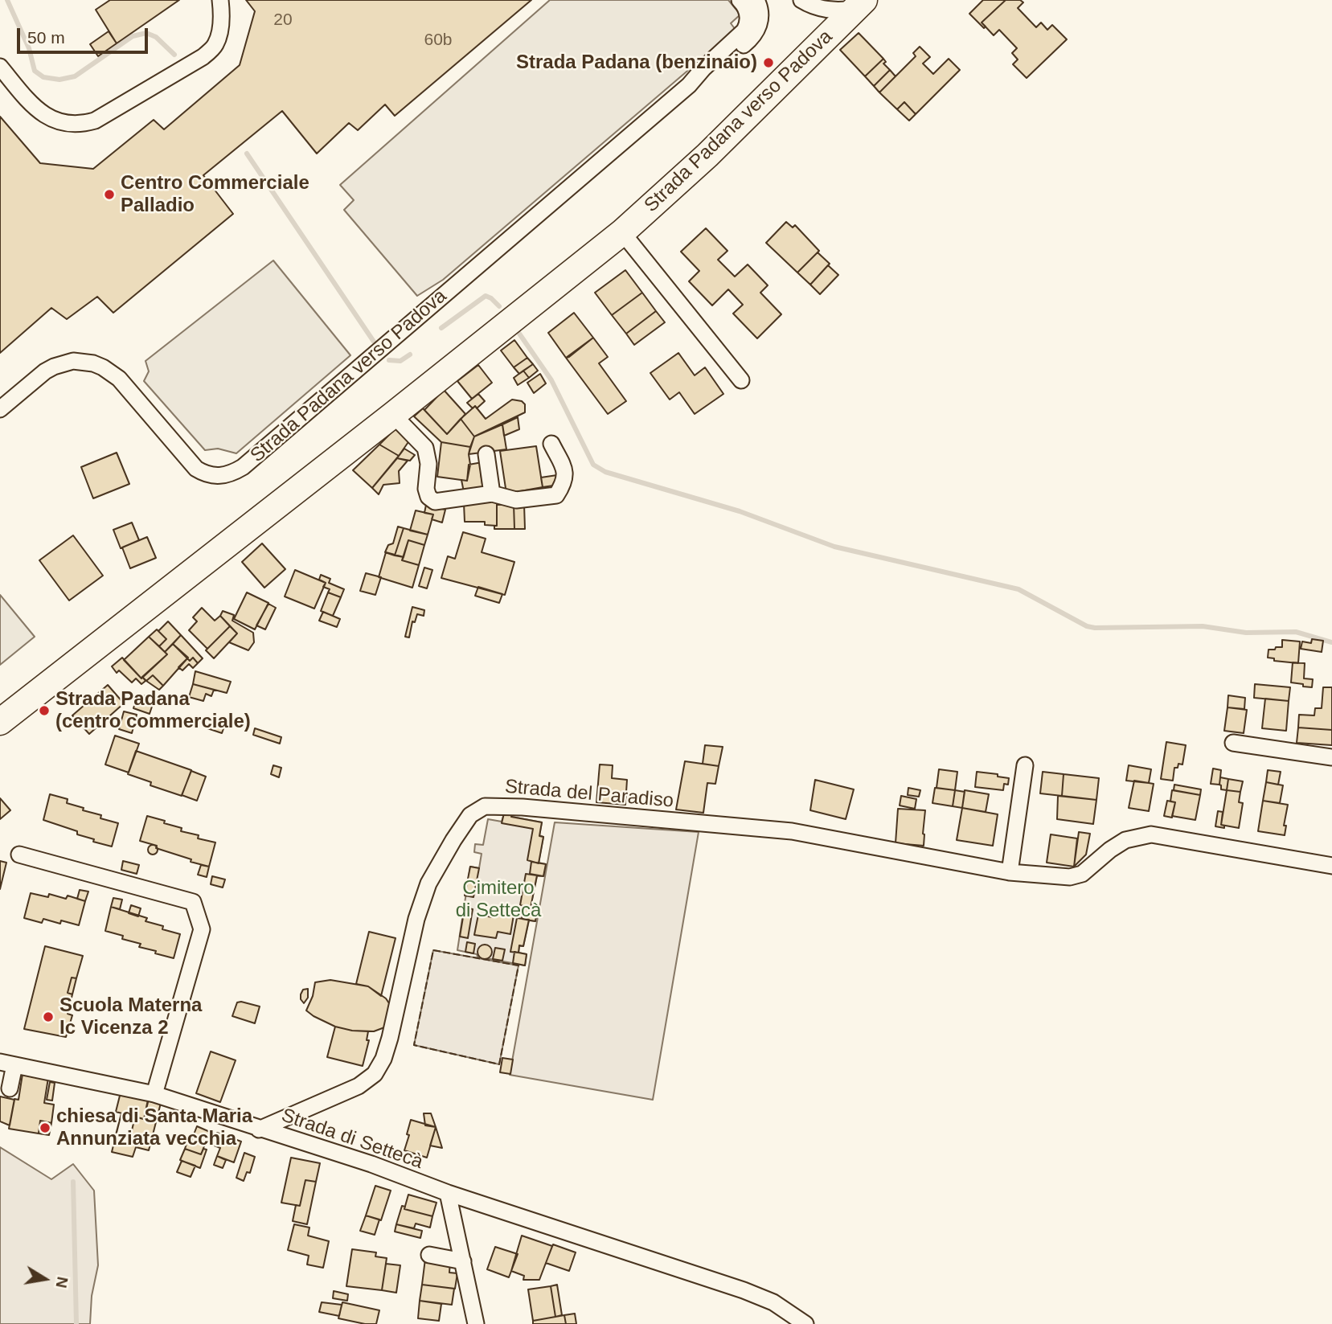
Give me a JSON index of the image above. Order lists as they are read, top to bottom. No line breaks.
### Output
{"streets":{"main road":["Strada Padana verso Padova"],"street":["Strada del Paradiso","Strada di Settecà"]},"crossings":[["Strada del Paradiso","Strada di Settecà"]],"parks":["Cimitero di Settecà"],"places":["Strada Padana (benzinaio)","Centro Commerciale Palladio","Strada Padana (centro commerciale)","Scuola Materna Ic Vicenza 2","chiesa di Santa Maria Annunziata vecchia"],"house_numbers":["20","60b"],"scale_bar":"50 m","north":"right"}
